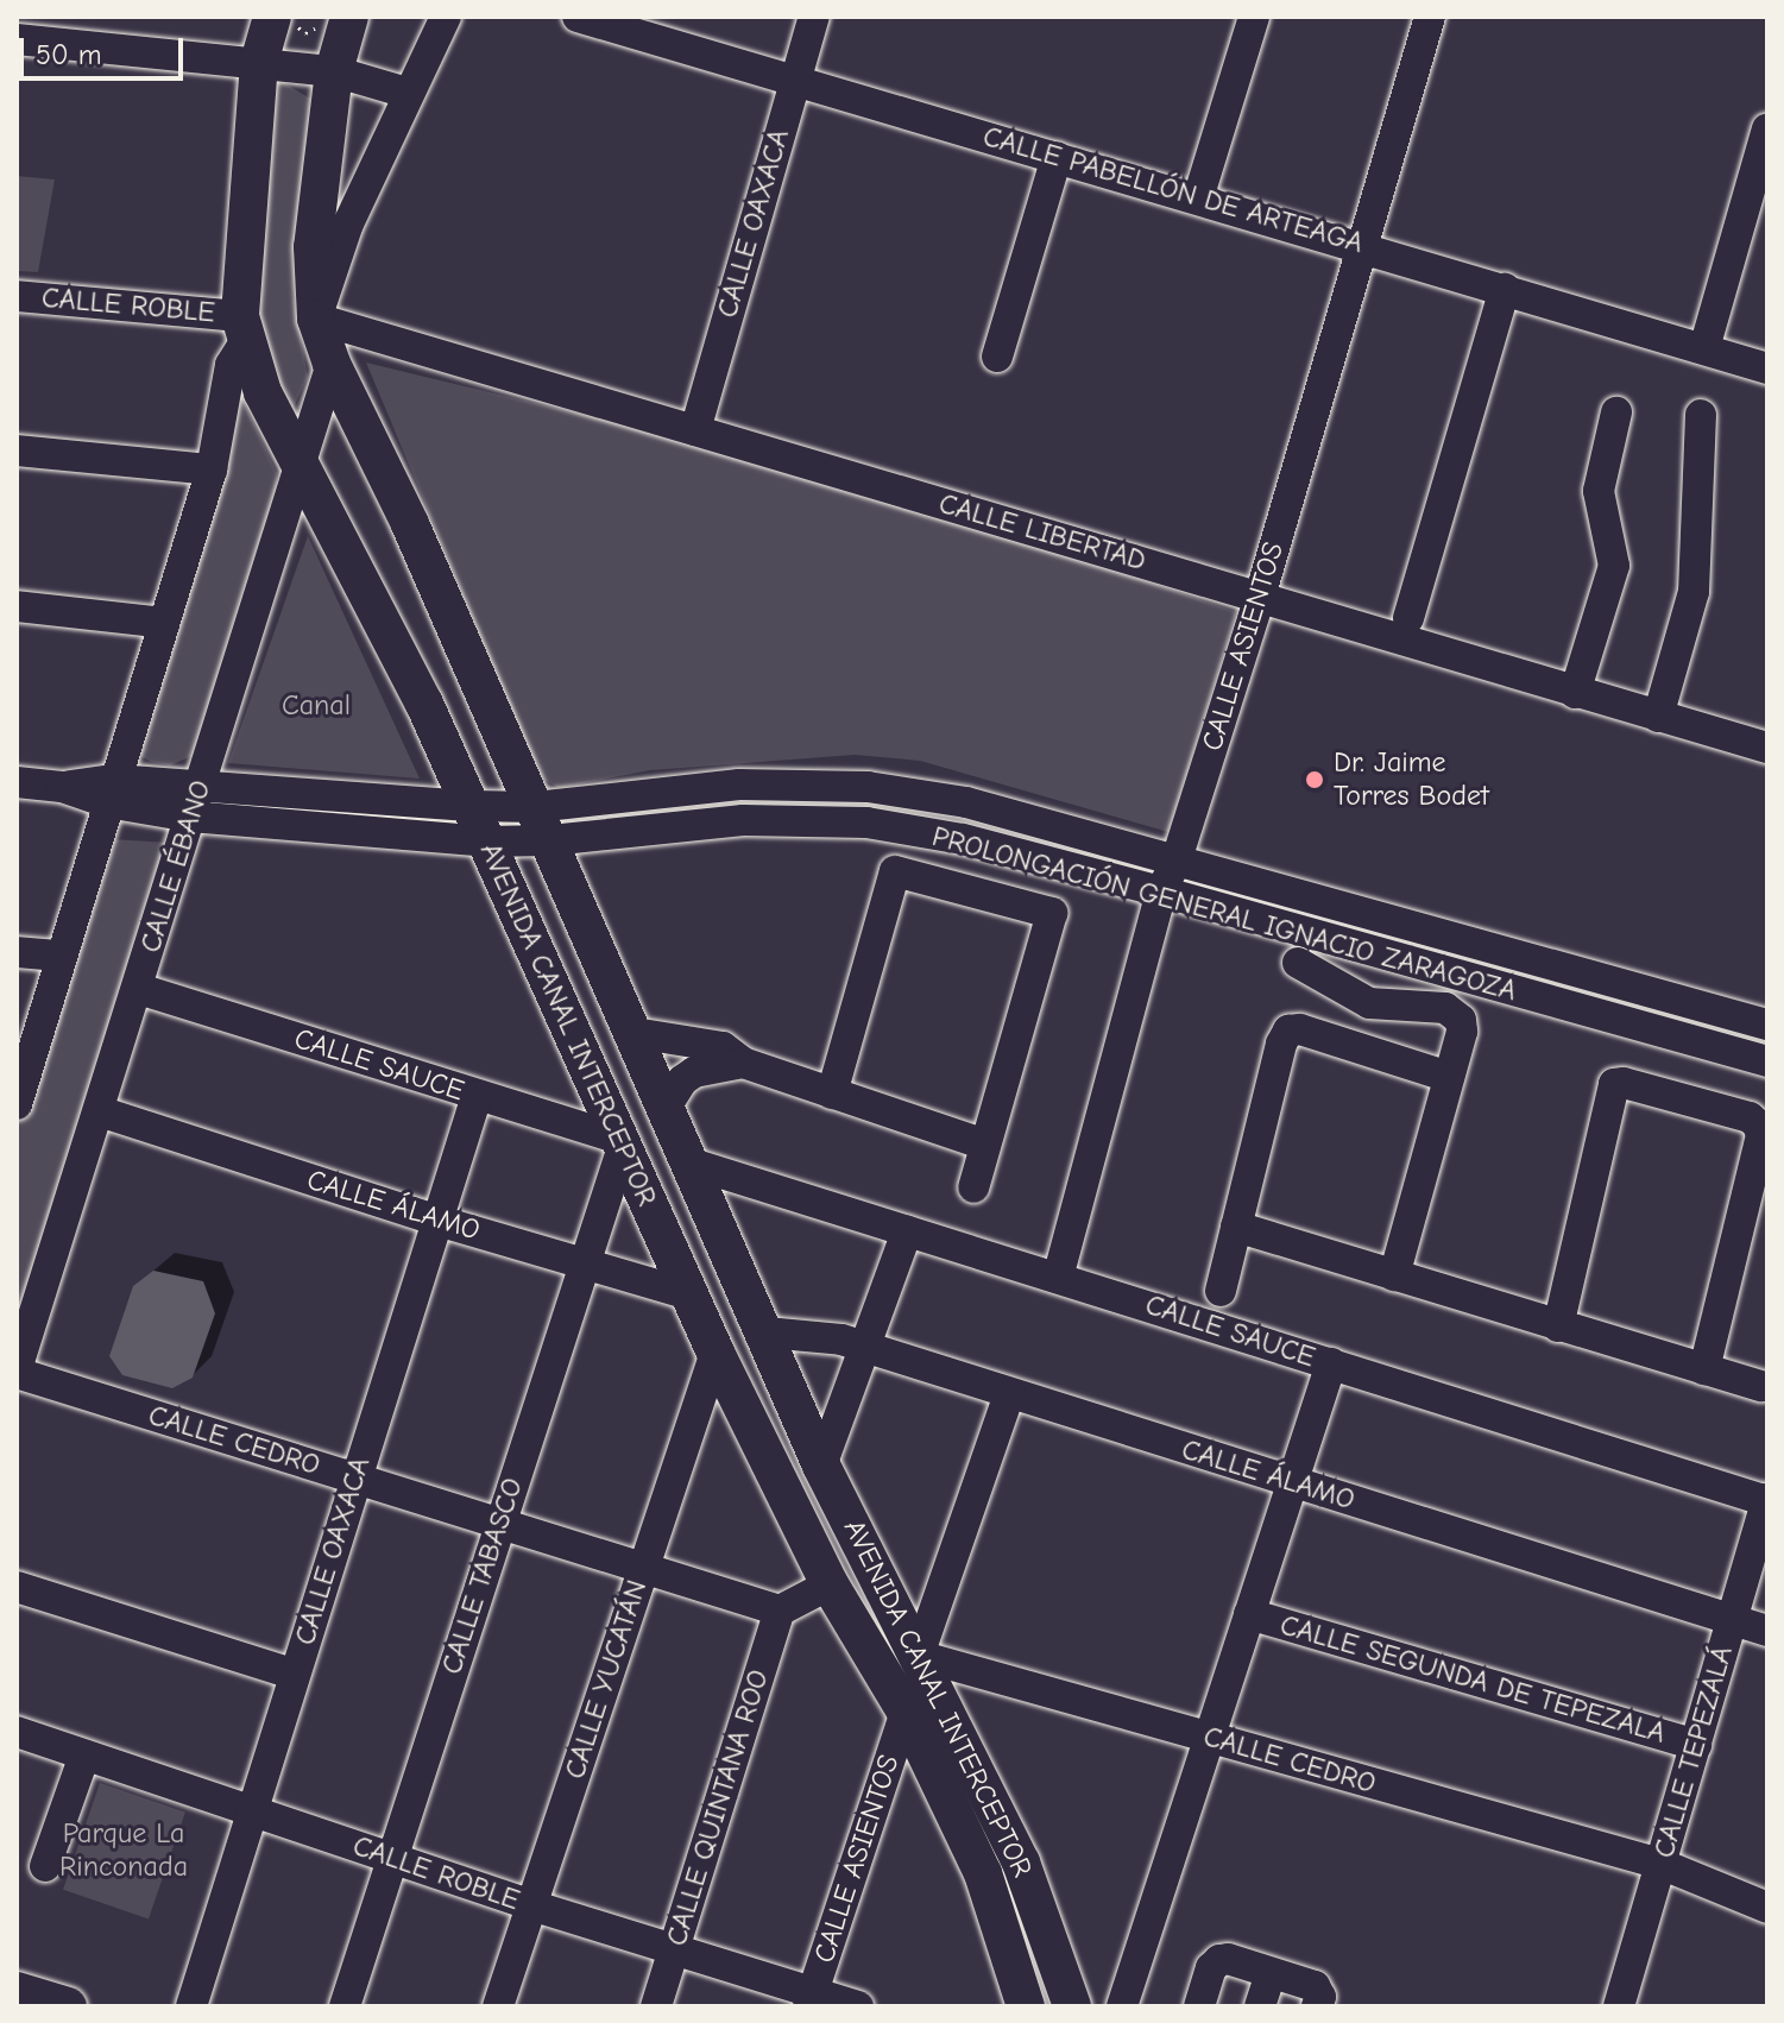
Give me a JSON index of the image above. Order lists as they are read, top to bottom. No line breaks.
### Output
{"streets":{"main road":["AVENIDA CANAL INTERCEPTOR"],"street":["CALLE PABELLÓN DE ARTEAGA","CALLE OAXACA","CALLE ROBLE","CALLE LIBERTAD","CALLE ASIENTOS","CALLE ÉBANO","PROLONGACIÓN GENERAL IGNACIO ZARAGOZA","CALLE SAUCE","CALLE ÁLAMO","CALLE CEDRO","CALLE TABASCO","CALLE YUCATÁN","CALLE SEGUNDA DE TEPEZALA","CALLE TEPEZALÁ","CALLE QUINTANA ROO"]},"crossings":[["CALLE PABELLÓN DE ARTEAGA","CALLE OAXACA"],["CALLE PABELLÓN DE ARTEAGA","CALLE ASIENTOS"],["CALLE OAXACA","CALLE ROBLE"],["CALLE OAXACA","CALLE LIBERTAD"],["CALLE OAXACA","CALLE SAUCE"],["CALLE OAXACA","CALLE ÁLAMO"],["CALLE OAXACA","CALLE CEDRO"],["CALLE ROBLE","CALLE ASIENTOS"],["CALLE ROBLE","AVENIDA CANAL INTERCEPTOR"],["CALLE ROBLE","CALLE TABASCO"],["CALLE ROBLE","CALLE YUCATÁN"],["CALLE ROBLE","CALLE QUINTANA ROO"],["CALLE LIBERTAD","CALLE ASIENTOS"],["CALLE LIBERTAD","AVENIDA CANAL INTERCEPTOR"],["CALLE ASIENTOS","PROLONGACIÓN GENERAL IGNACIO ZARAGOZA"],["CALLE ASIENTOS","AVENIDA CANAL INTERCEPTOR"],["CALLE ASIENTOS","CALLE SAUCE"],["CALLE ÉBANO","PROLONGACIÓN GENERAL IGNACIO ZARAGOZA"],["CALLE ÉBANO","AVENIDA CANAL INTERCEPTOR"],["CALLE ÉBANO","CALLE SAUCE"],["CALLE ÉBANO","CALLE ÁLAMO"],["CALLE ÉBANO","CALLE CEDRO"],["PROLONGACIÓN GENERAL IGNACIO ZARAGOZA","AVENIDA CANAL INTERCEPTOR"],["AVENIDA CANAL INTERCEPTOR","CALLE SAUCE"],["AVENIDA CANAL INTERCEPTOR","CALLE ÁLAMO"],["AVENIDA CANAL INTERCEPTOR","CALLE CEDRO"],["AVENIDA CANAL INTERCEPTOR","CALLE TABASCO"],["AVENIDA CANAL INTERCEPTOR","CALLE YUCATÁN"],["CALLE SAUCE","CALLE TABASCO"],["CALLE SAUCE","CALLE TEPEZALÁ"],["CALLE ÁLAMO","CALLE TABASCO"],["CALLE ÁLAMO","CALLE TEPEZALÁ"],["CALLE CEDRO","CALLE TABASCO"],["CALLE CEDRO","CALLE YUCATÁN"],["CALLE CEDRO","CALLE TEPEZALÁ"],["CALLE CEDRO","CALLE QUINTANA ROO"],["CALLE SEGUNDA DE TEPEZALA","CALLE TEPEZALÁ"]],"parks":["Canal","Parque La Rinconada"],"places":["Dr. Jaime Torres Bodet"],"scale_bar":"50 m"}
